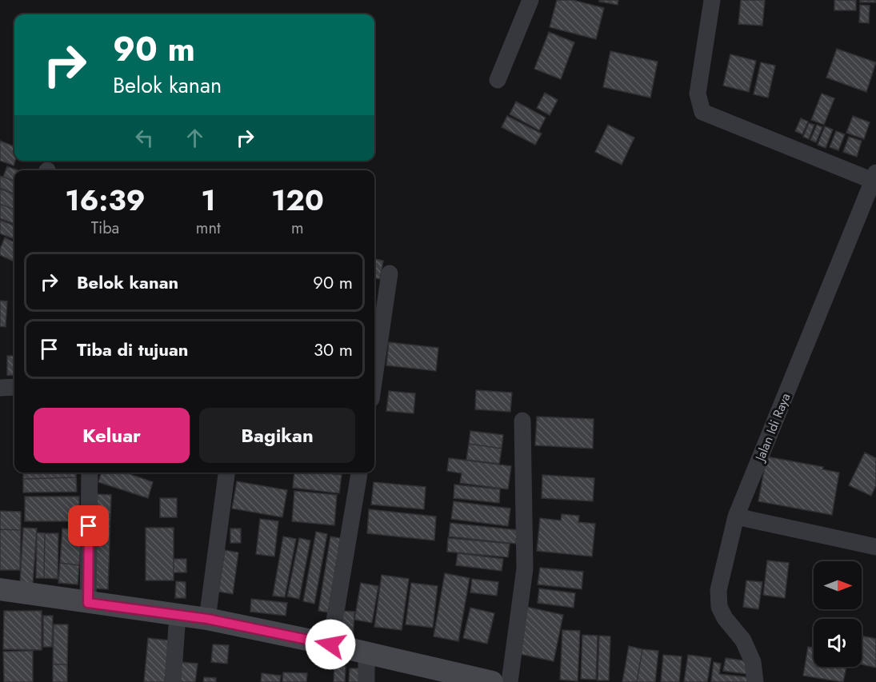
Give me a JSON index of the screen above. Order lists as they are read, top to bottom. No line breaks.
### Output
{"streets":{"street":["Jalan Idi Raya"]},"north":"right","page":{"turn":["90 m","Belok kanan"],"eta":["16:39","Tiba","1","mnt","120","m"],"list":[{"name":"Belok kanan","value":"90 m"},{"name":"Tiba di tujuan","value":"30 m"}],"buttons":["Keluar","Bagikan"]}}
